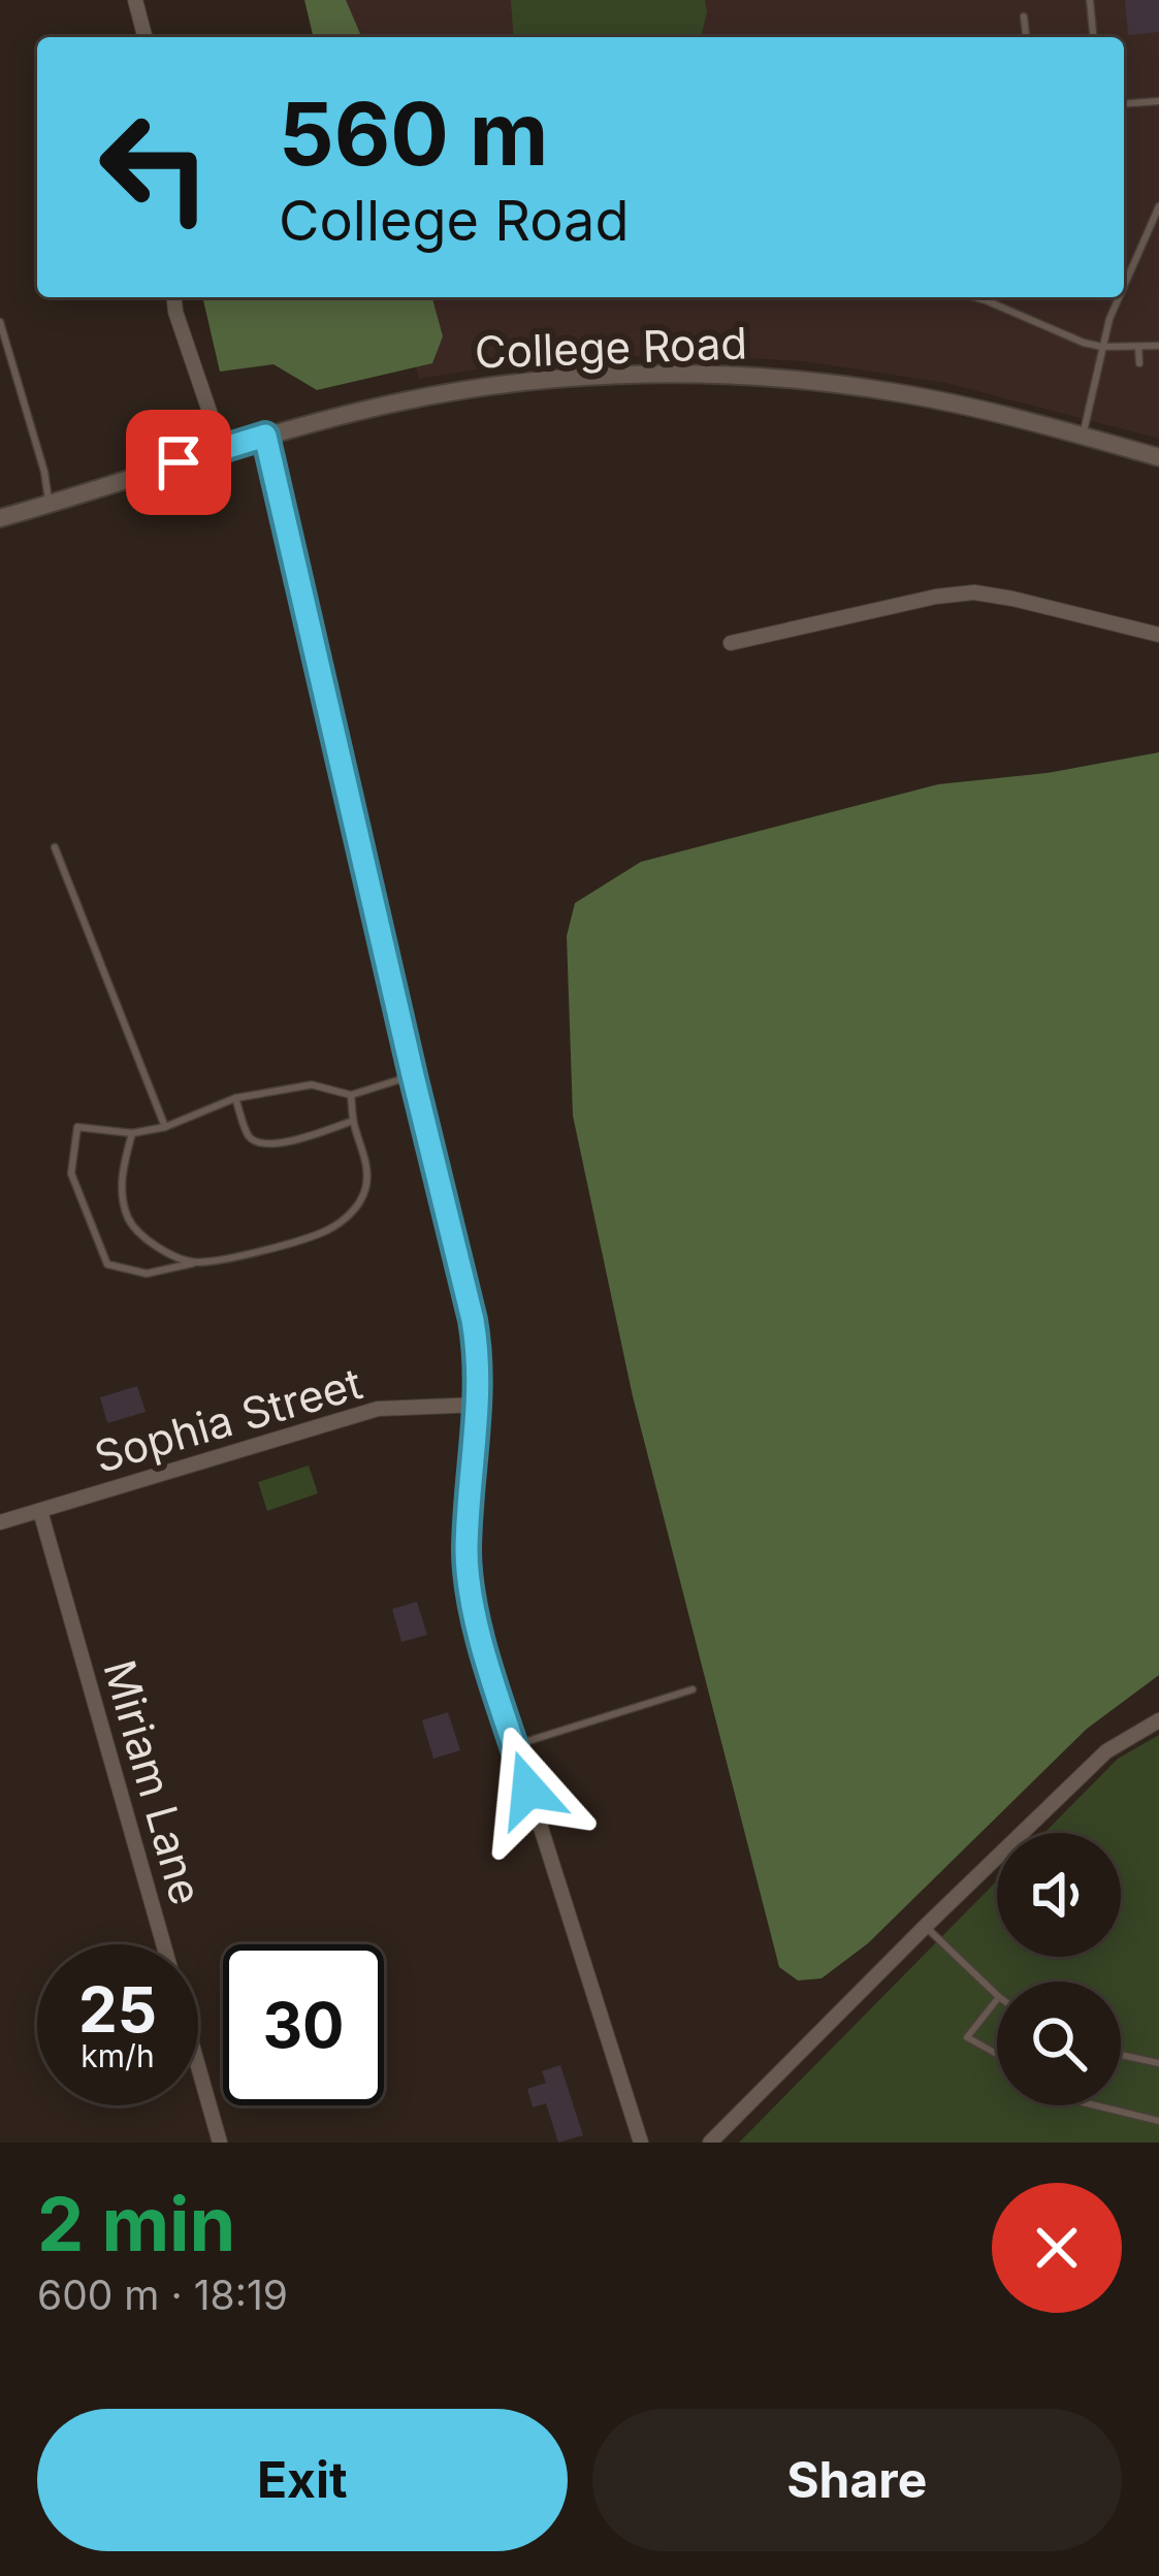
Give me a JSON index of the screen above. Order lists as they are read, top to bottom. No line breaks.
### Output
{"streets":{"street":["College Road","Sophia Street","Miriam Lane"]},"crossings":[["Sophia Street","Miriam Lane"]],"page":{"turn":["560 m","College Road"],"speed":"25 km/h","limit":"30","heading":["2 min","600 m · 18:19"],"buttons":["Exit","Share"]}}
